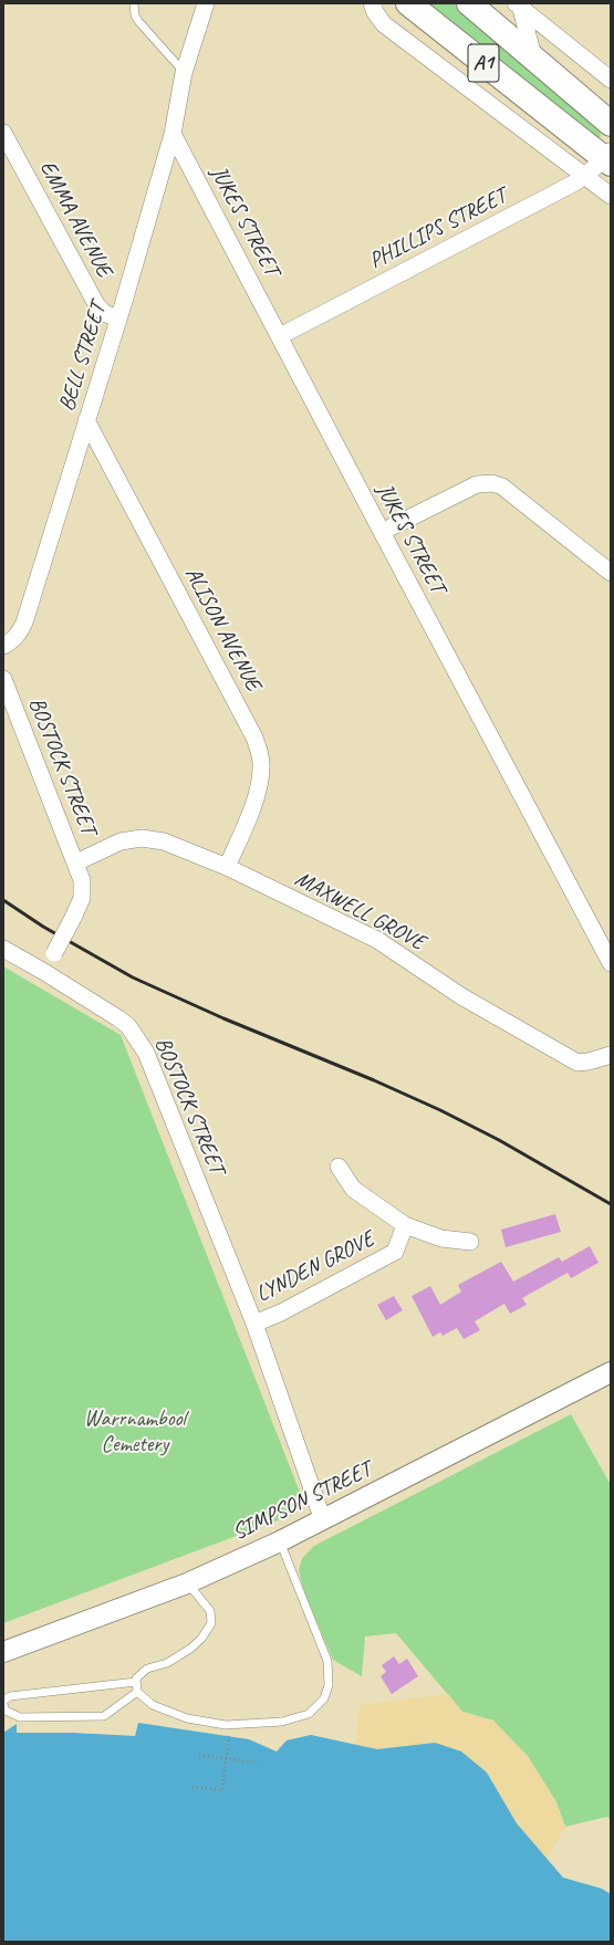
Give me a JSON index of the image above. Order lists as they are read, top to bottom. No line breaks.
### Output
{"streets":{"highway":["A1"],"street":["EMMA AVENUE","JUKES STREET","PHILLIPS STREET","BELL STREET","ALISON AVENUE","BOSTOCK STREET","MAXWELL GROVE","LYNDEN GROVE","SIMPSON STREET"]},"crossings":[["A1","PHILLIPS STREET"],["EMMA AVENUE","BELL STREET"],["JUKES STREET","PHILLIPS STREET"],["JUKES STREET","BELL STREET"],["BELL STREET","ALISON AVENUE"],["ALISON AVENUE","MAXWELL GROVE"],["BOSTOCK STREET","MAXWELL GROVE"],["BOSTOCK STREET","LYNDEN GROVE"],["BOSTOCK STREET","SIMPSON STREET"]],"parks":["Warrnambool Cemetery"]}
